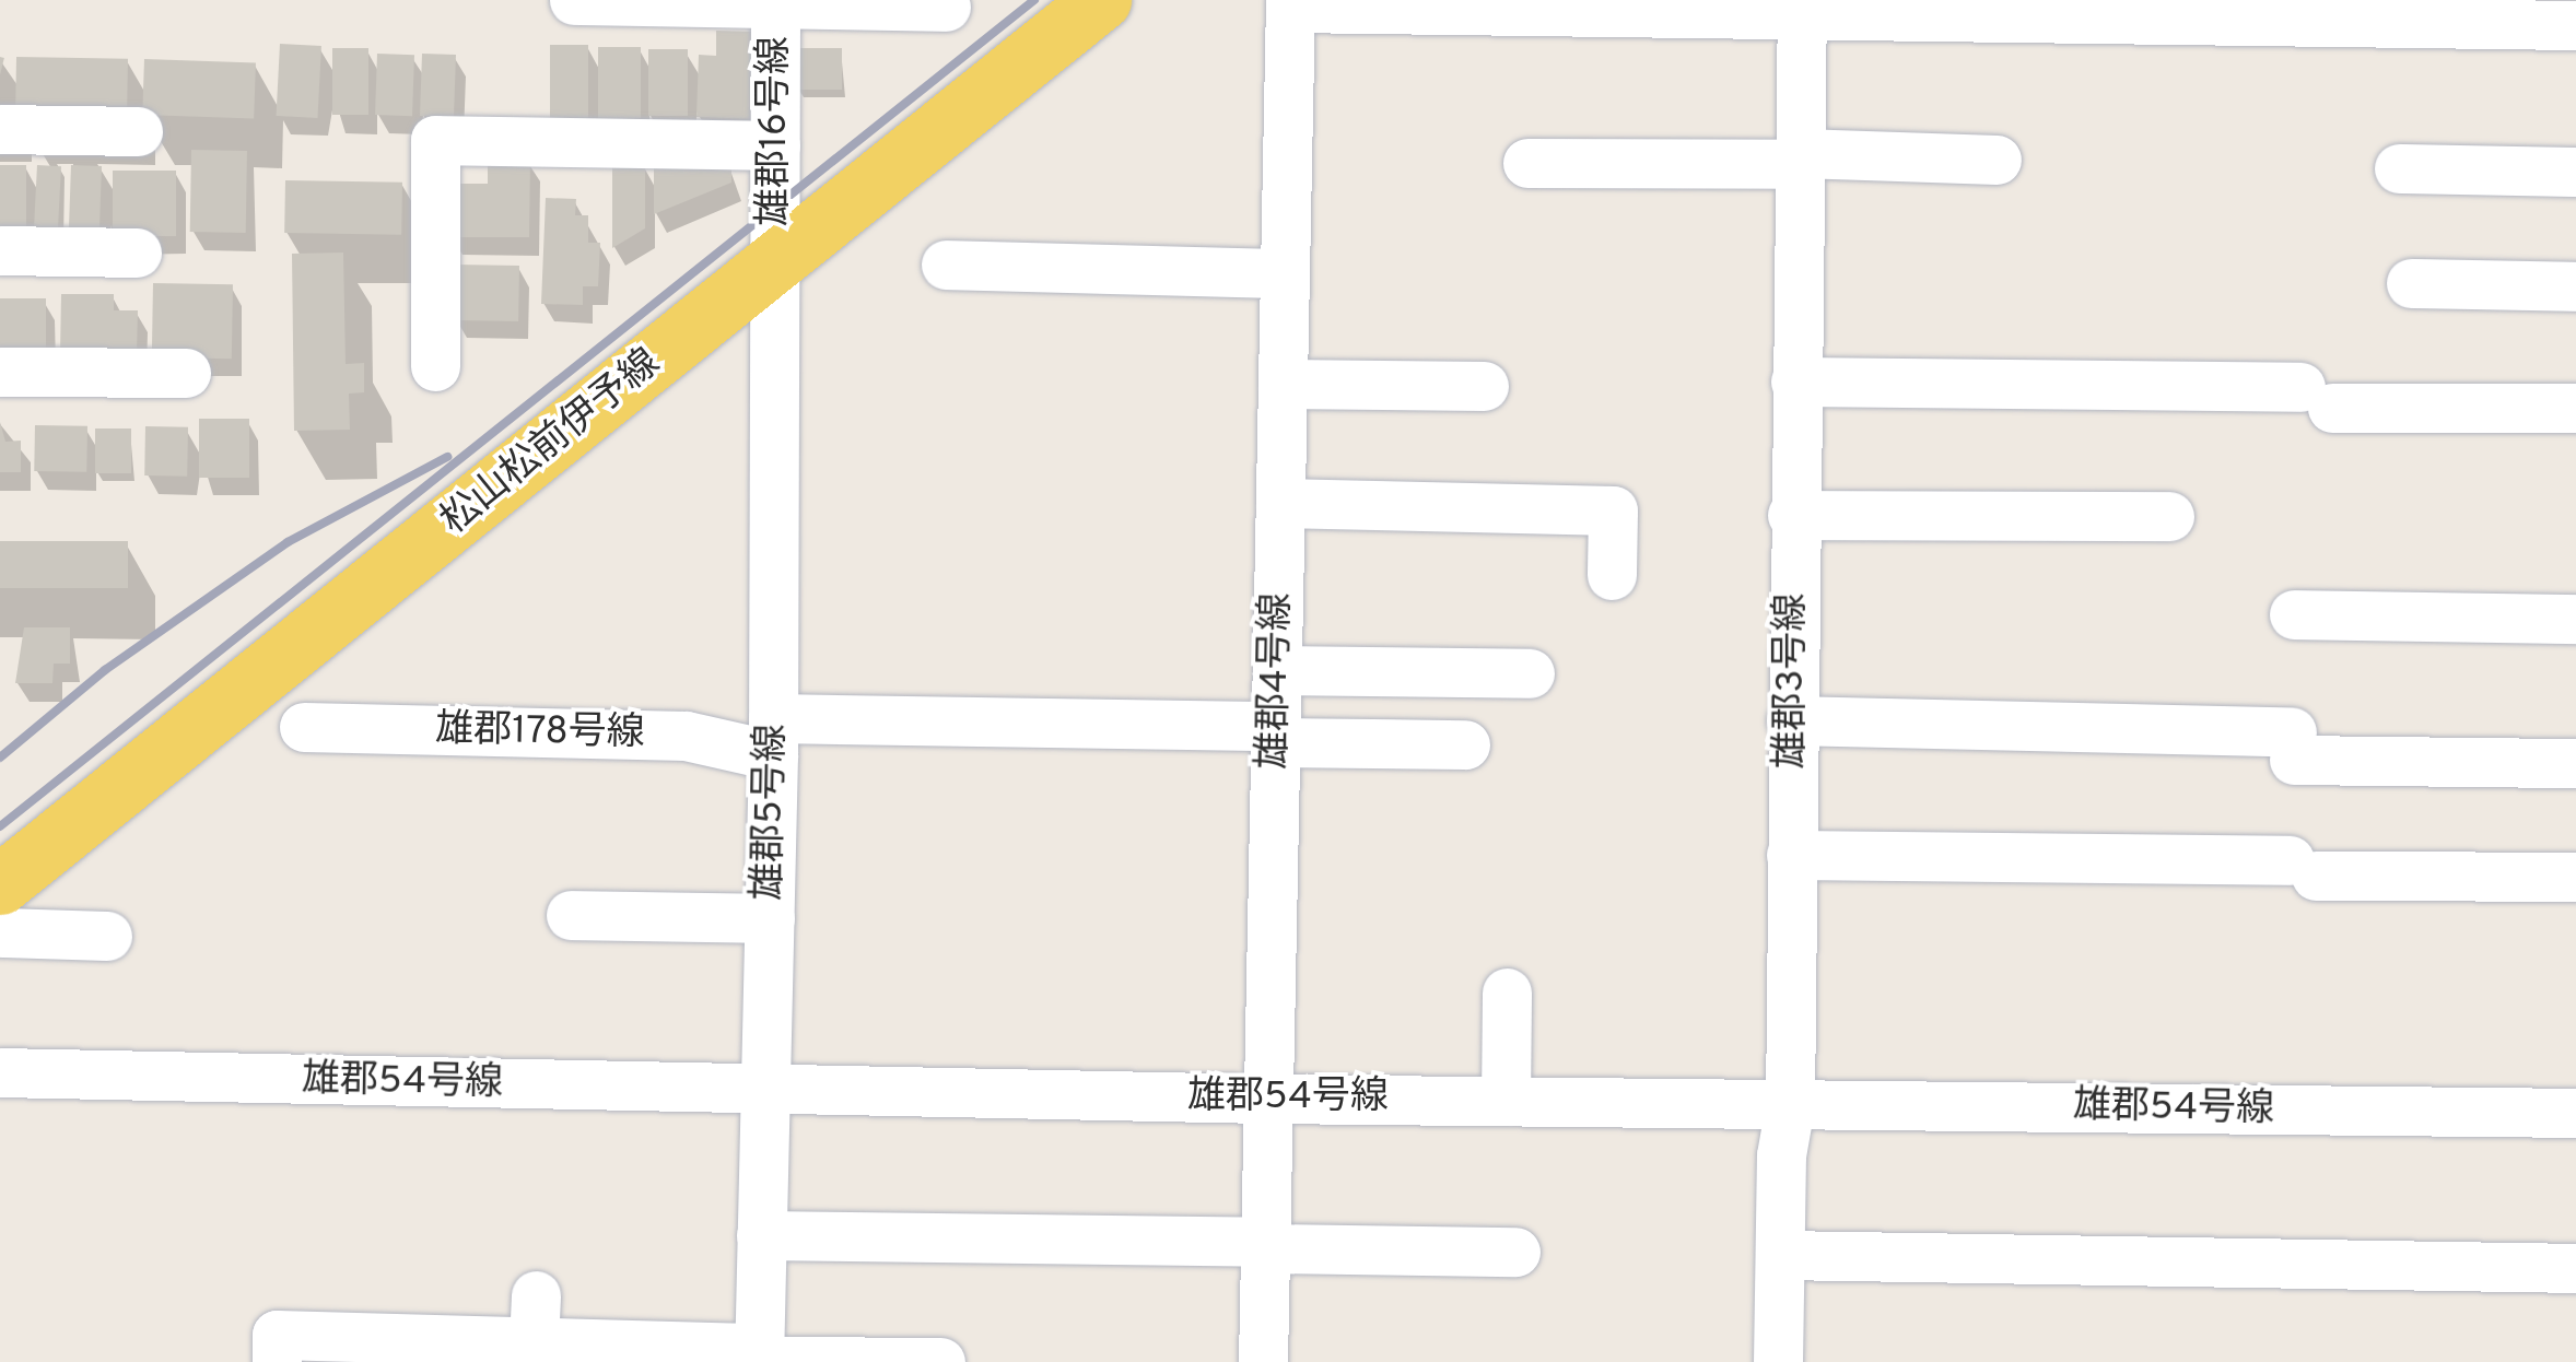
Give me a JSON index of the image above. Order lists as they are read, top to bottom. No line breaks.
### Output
{"streets":{"main road":["松山松前伊予線"],"street":["雄郡16号線","雄郡4号線","雄郡3号線","雄郡178号線","雄郡5号線","雄郡54号線"]},"crossings":[["雄郡16号線","松山松前伊予線"],["雄郡16号線","雄郡5号線"],["松山松前伊予線","雄郡5号線"],["雄郡4号線","雄郡178号線"],["雄郡4号線","雄郡54号線"],["雄郡3号線","雄郡54号線"],["雄郡178号線","雄郡5号線"],["雄郡5号線","雄郡54号線"]]}
